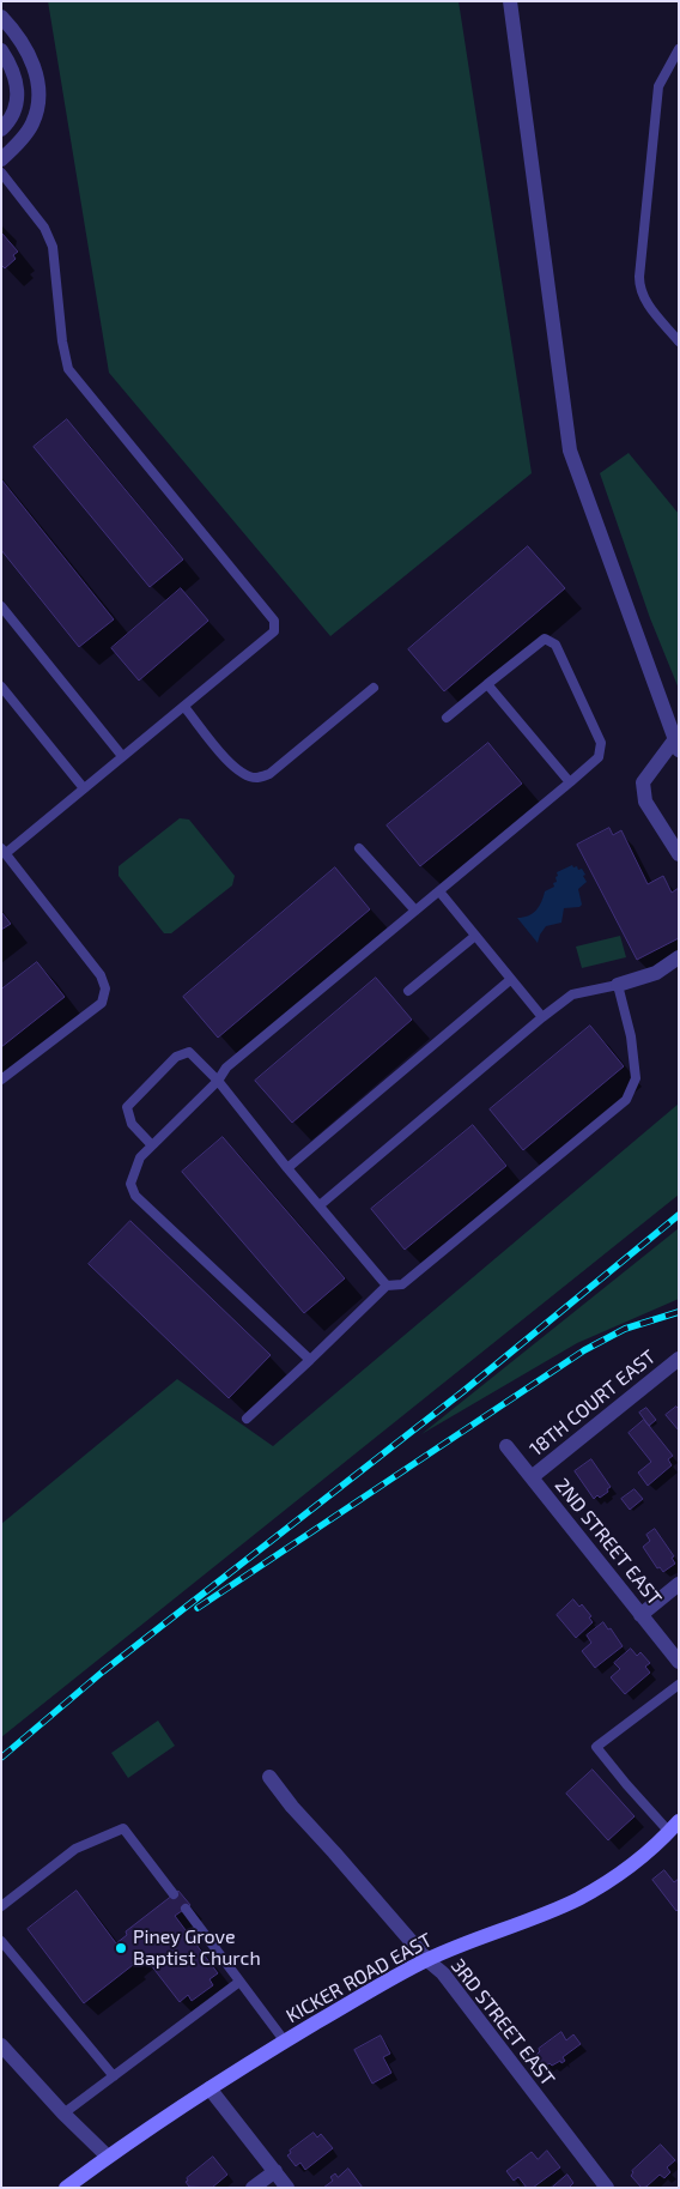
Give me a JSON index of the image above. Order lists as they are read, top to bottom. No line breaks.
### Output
{"streets":{"main road":["KICKER ROAD EAST"],"street":["18TH COURT EAST","2ND STREET EAST","3RD STREET EAST"]},"crossings":[["18TH COURT EAST","2ND STREET EAST"],["KICKER ROAD EAST","3RD STREET EAST"]],"places":["Piney Grove Baptist Church"]}
